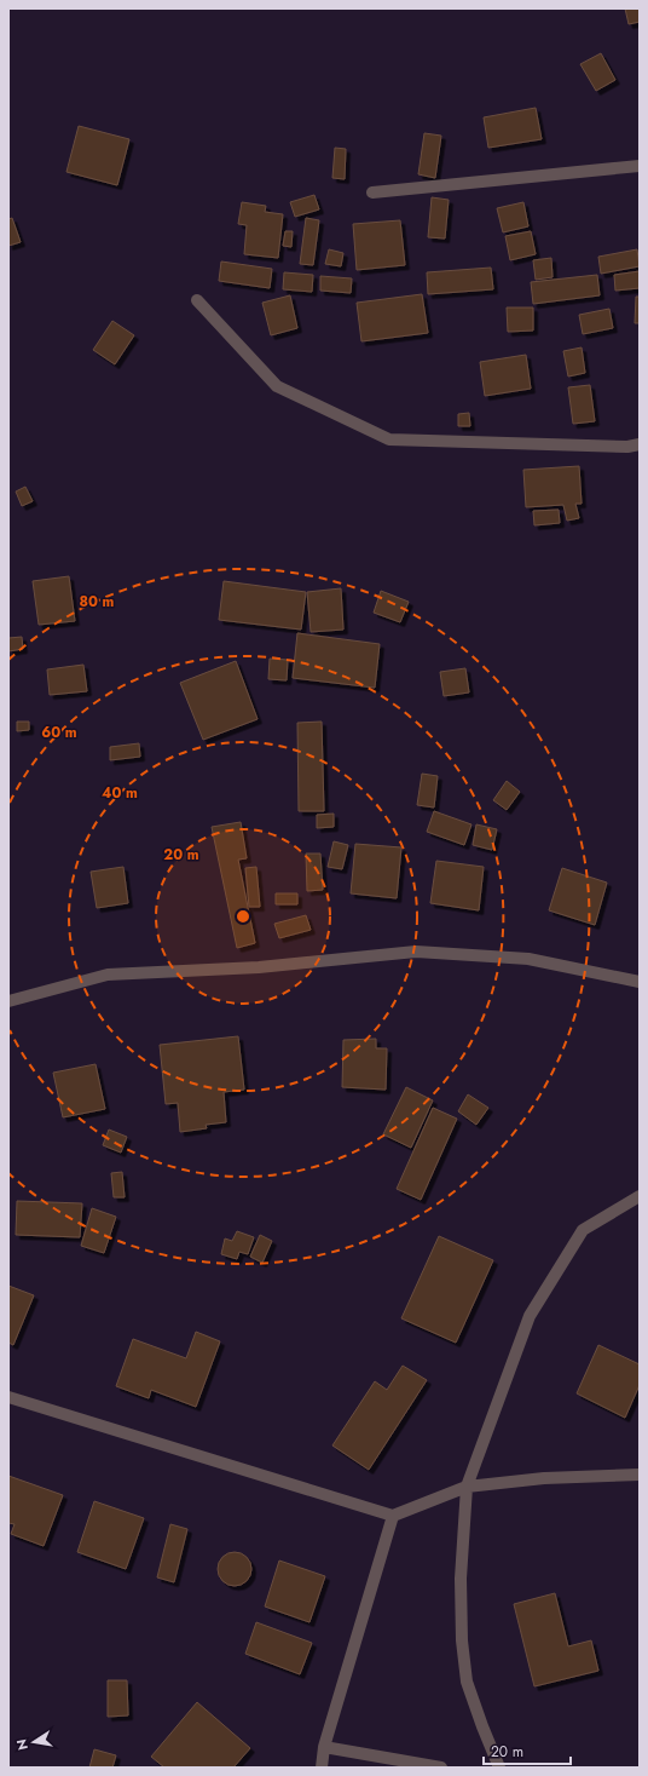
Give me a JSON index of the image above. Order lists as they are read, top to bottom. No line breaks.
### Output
{"scale_bar":"20 m","north":"left","rings":["80 m","60 m","40 m","20 m"]}
